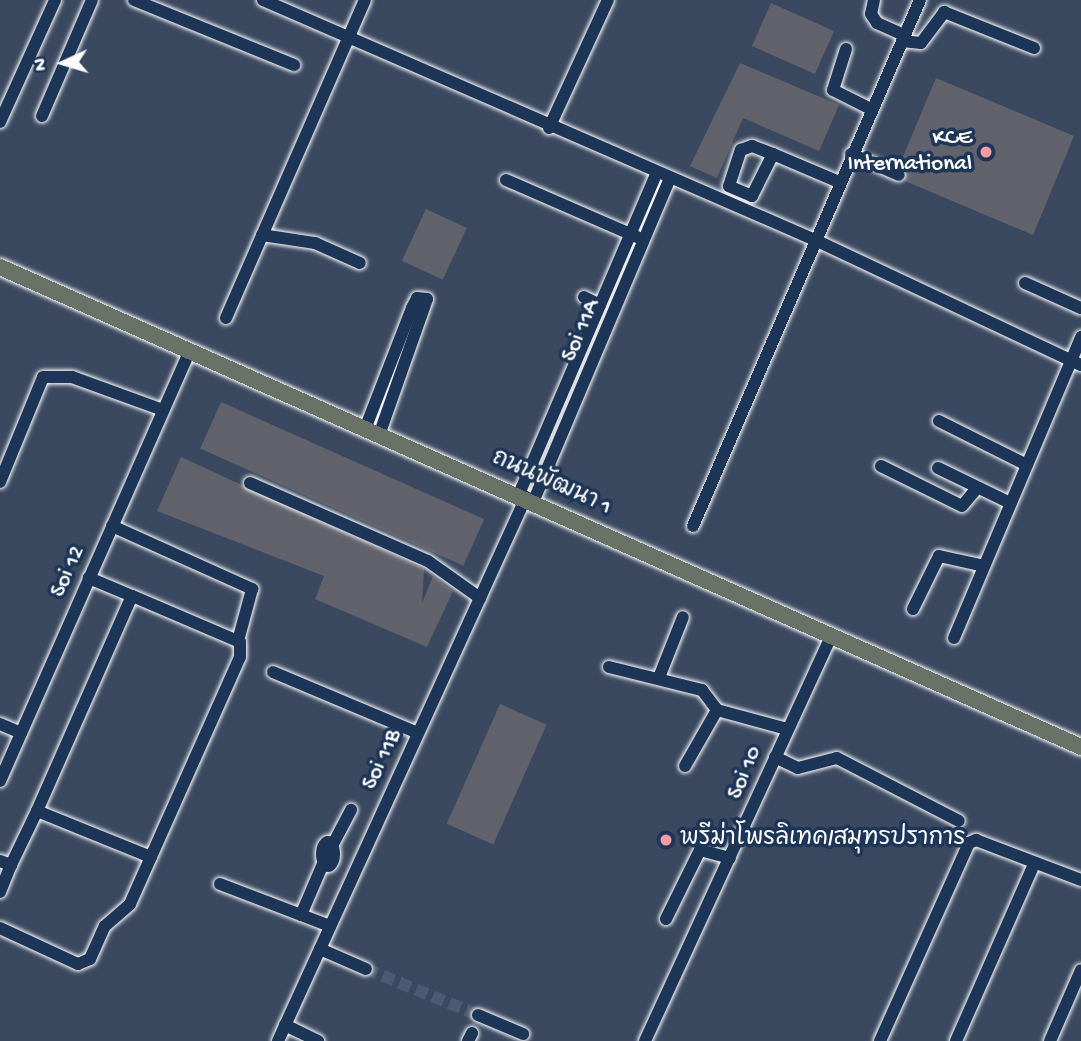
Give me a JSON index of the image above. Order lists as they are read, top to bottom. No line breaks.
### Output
{"streets":{"main road":["ถนนพัฒนา 1"],"street":["Soi 11A","Soi 12","Soi 11B","Soi 10"]},"crossings":[["Soi 11A","ถนนพัฒนา 1"],["Soi 11A","Soi 11B"],["ถนนพัฒนา 1","Soi 12"],["ถนนพัฒนา 1","Soi 11B"],["ถนนพัฒนา 1","Soi 10"]],"places":["KCE International","พรีม่าโพรลิเทค/สมุทรปราการ"],"north":"left"}
